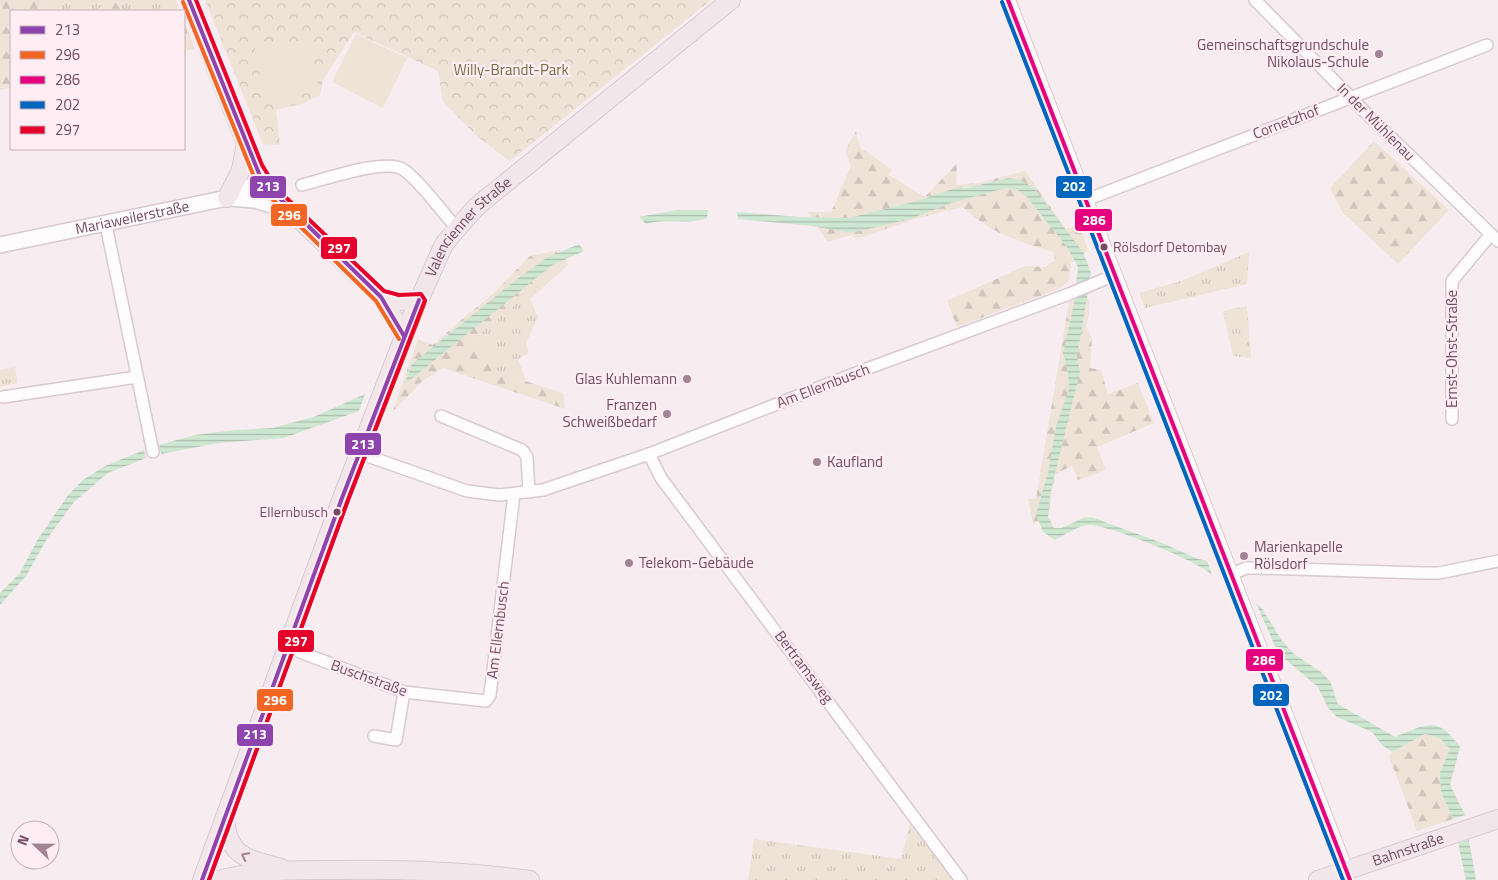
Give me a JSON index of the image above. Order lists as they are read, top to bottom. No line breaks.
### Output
{"streets":{"main road":["Mariaweilerstraße","Valencienner Straße","Bahnstraße"],"street":["Cornetzhof","In der Mühlenau","Ernst-Ohst-Straße","Am Ellernbusch","Bertramsweg","Buschstraße"]},"crossings":[["Cornetzhof","In der Mühlenau"],["In der Mühlenau","Ernst-Ohst-Straße"],["Valencienner Straße","Am Ellernbusch"],["Valencienner Straße","Buschstraße"],["Am Ellernbusch","Bertramsweg"],["Am Ellernbusch","Buschstraße"]],"parks":["Willy-Brandt-Park"],"places":["Gemeinschaftsgrundschule Nikolaus-Schule","Rölsdorf Detombay","Glas Kuhlemann","Franzen Schweißbedarf","Kaufland","Ellernbusch","Marienkapelle Rölsdorf","Telekom-Gebäude"],"lines":["transit line 213","transit line 286","transit line 297","transit line 296","transit line 202"],"legend":["213","296","286","202","297"],"north":"left"}
